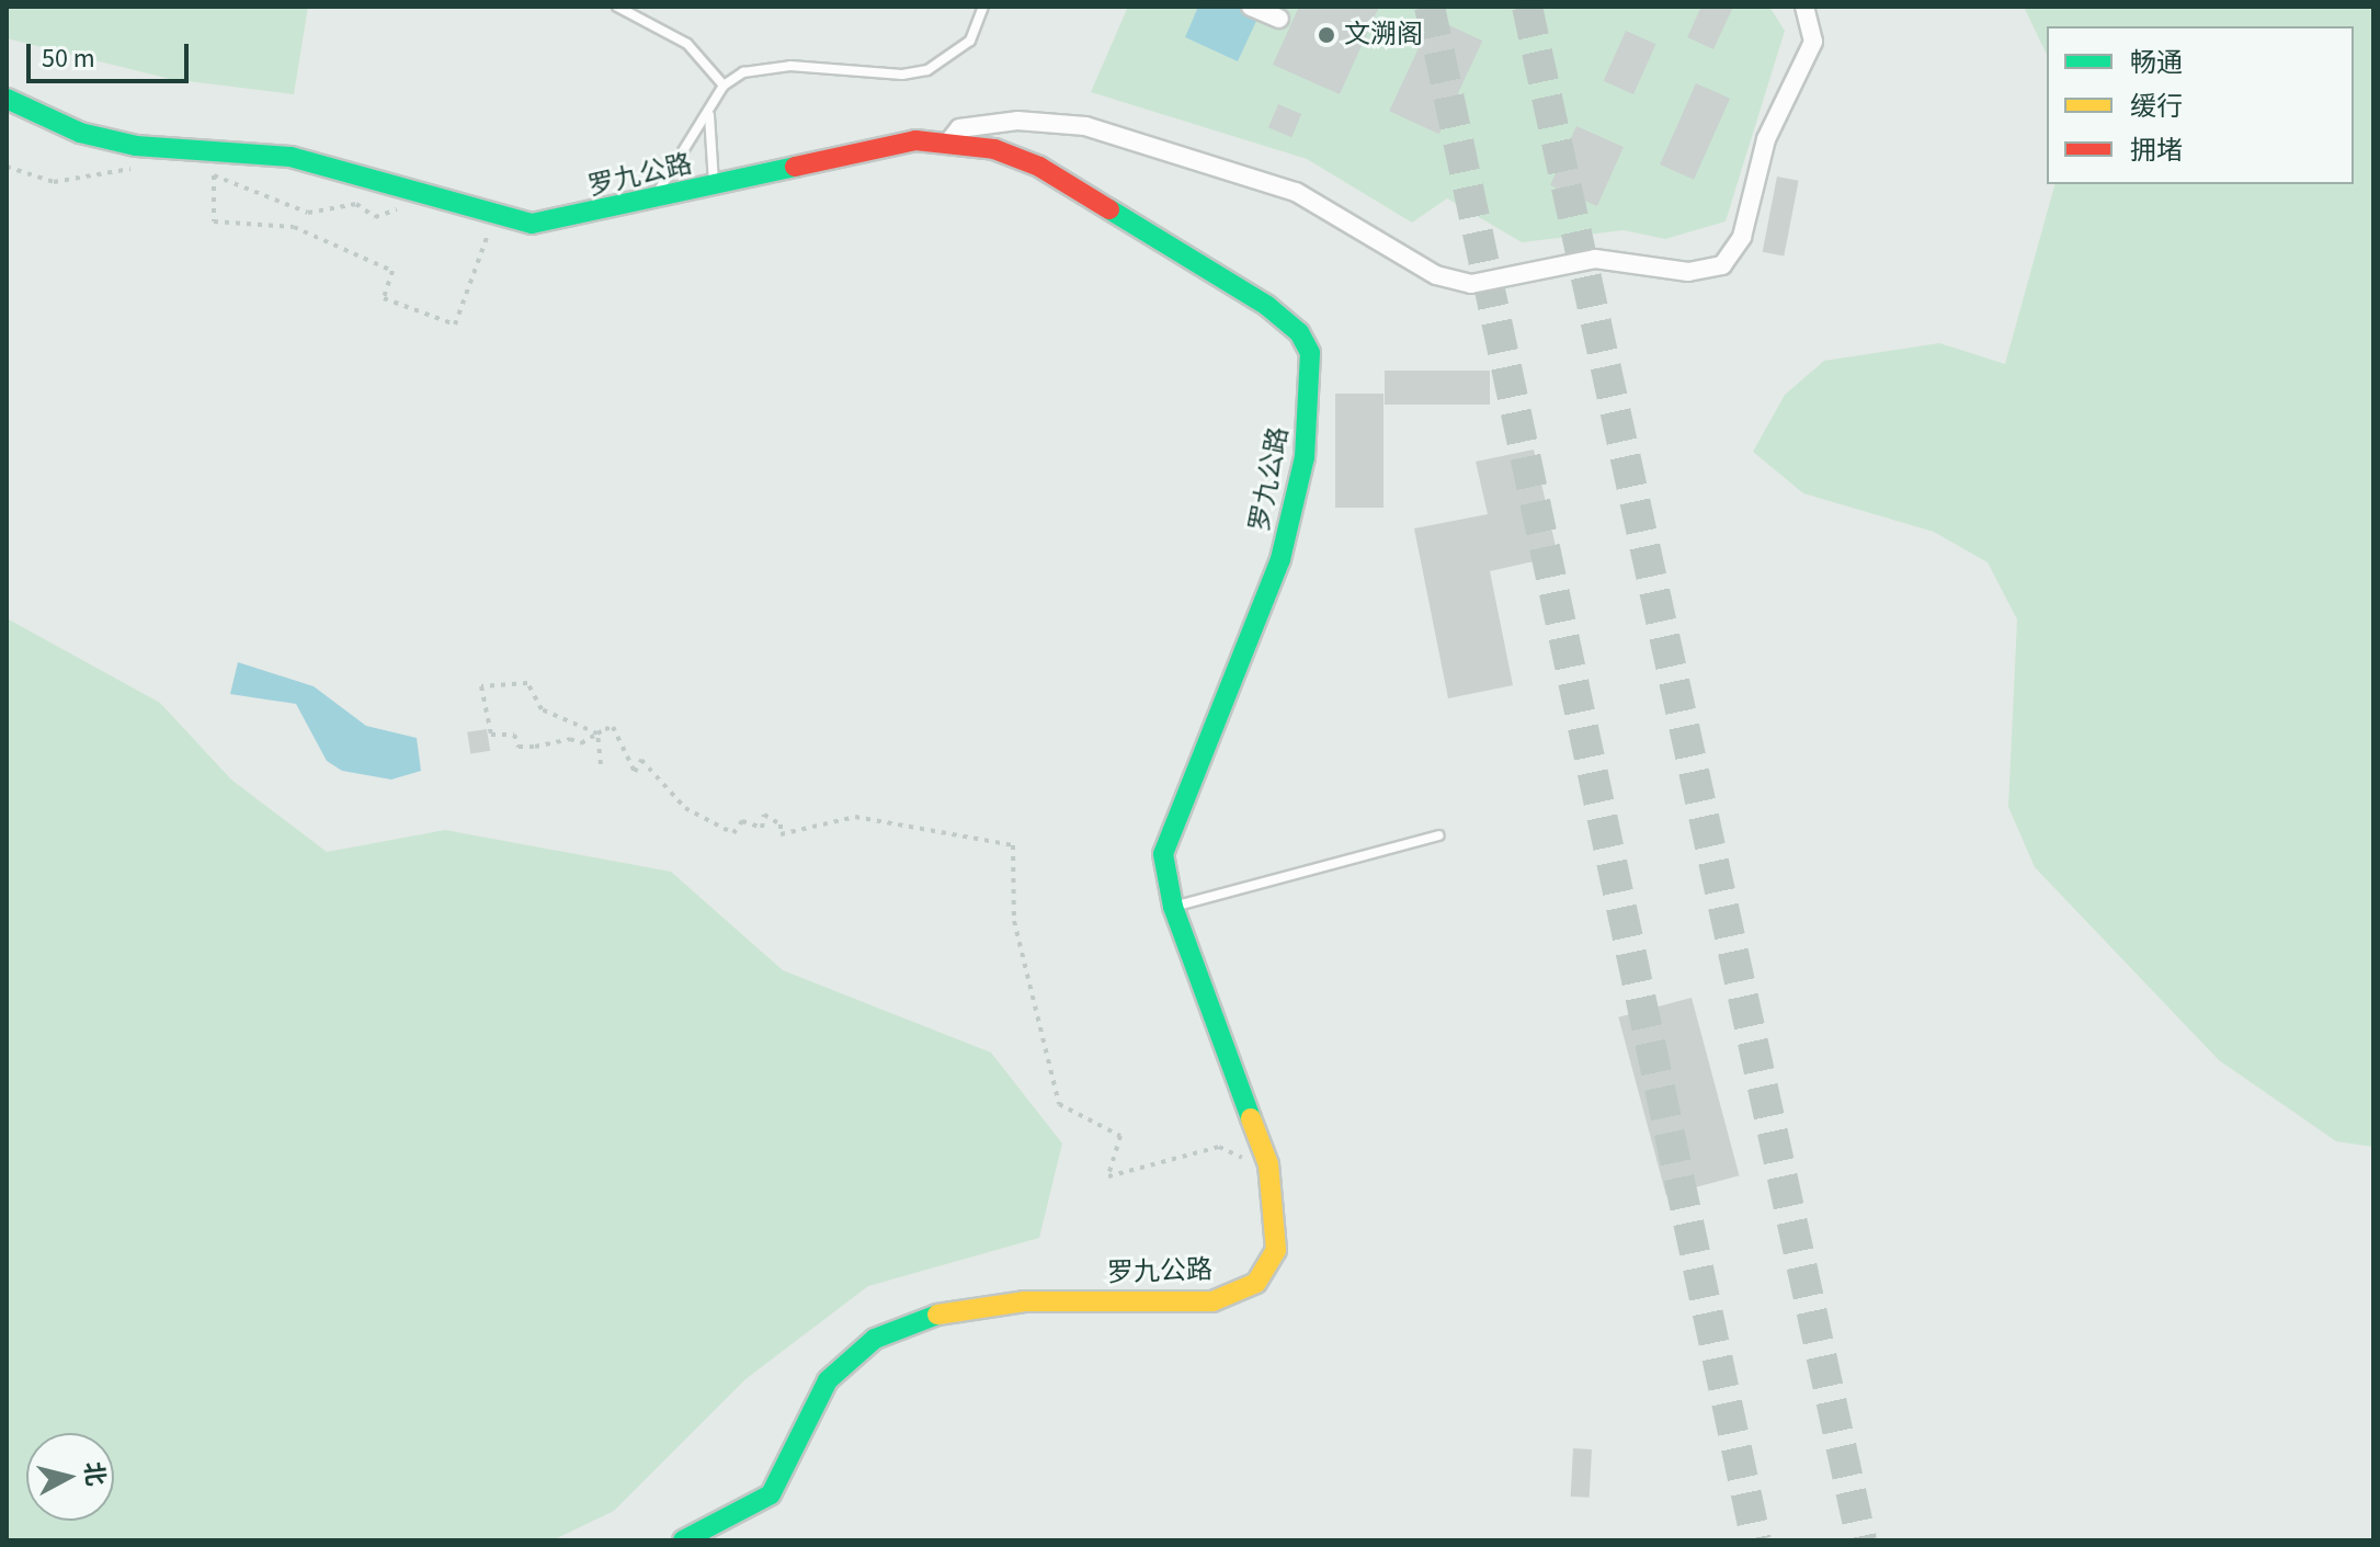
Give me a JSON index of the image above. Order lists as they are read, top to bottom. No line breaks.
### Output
{"streets":{"street":["罗九公路"]},"places":["文溯阁"],"legend":["畅通","缓行","拥堵"],"scale_bar":"50 m","north":"right"}
